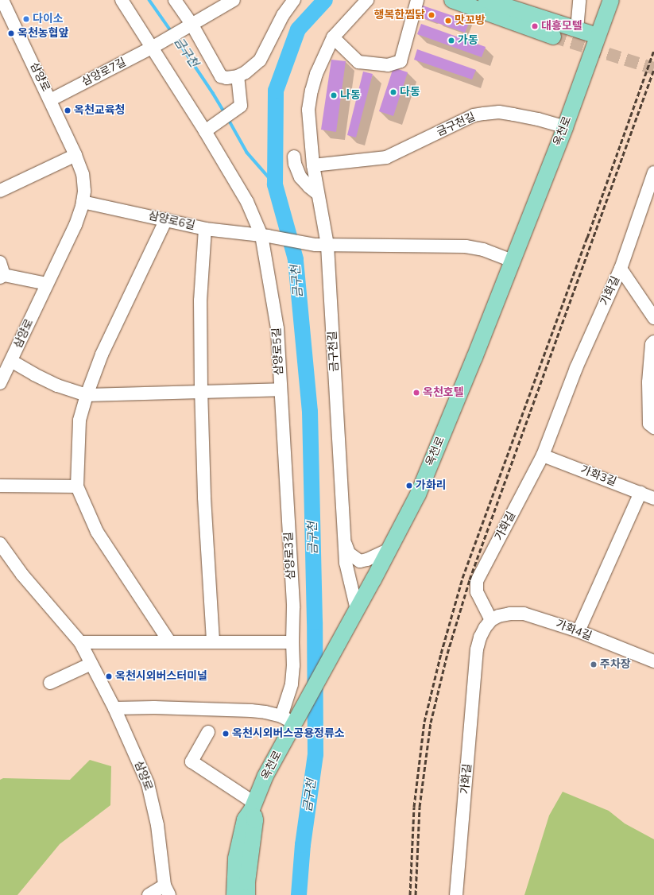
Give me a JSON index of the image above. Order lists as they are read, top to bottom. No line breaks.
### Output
{"streets":{"main road":["옥천로"],"street":["삼양로7길","삼양로","금구천길","삼양로6길","가화길","삼양로5길","가화3길","삼양로3길","가화4길"]},"crossings":[["삼양로7길","삼양로"],["삼양로7길","삼양로5길"],["삼양로","삼양로6길"],["삼양로","삼양로5길"],["금구천길","옥천로"],["금구천길","삼양로6길"],["옥천로","삼양로3길"],["삼양로6길","삼양로5길"],["가화길","가화3길"],["가화길","가화4길"],["삼양로5길","삼양로3길"]],"water":["금구천"],"places":["행복한찜닭","다이소","맛꼬방","대흥모텔","옥천농협앞","가동","다동","나동","옥천교육청","옥천호텔","가화리","주차장","옥천시외버스터미널","옥천시외버스공용정류소"]}
